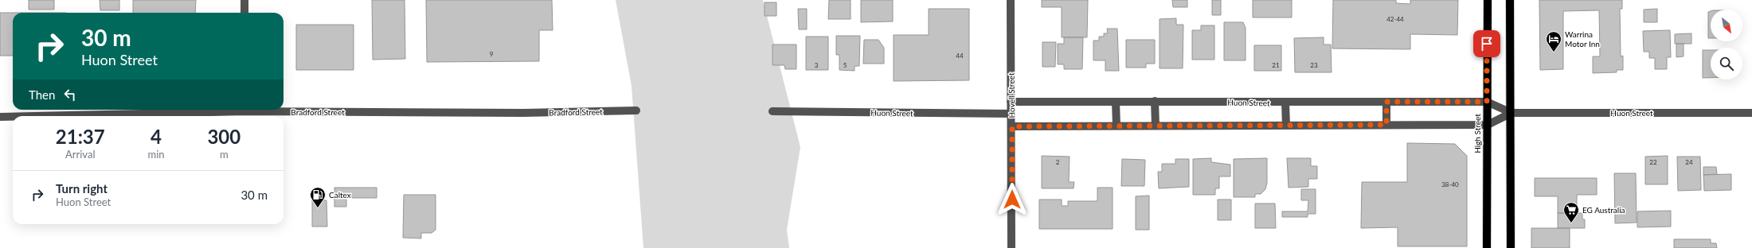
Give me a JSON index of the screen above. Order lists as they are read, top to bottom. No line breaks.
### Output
{"streets":{"main road":["High Street"],"street":["Hovell Street","Huon Street","Bradford Street"]},"crossings":[["Hovell Street","Huon Street"],["Huon Street","High Street"]],"places":{"hotel":["Warrina Motor Inn"],"fuel station":["Caltex"],"supermarket":["EG Australia"]},"house_numbers":["42-44","9","44","3","5","21","23","2","22","24","38-40"],"north":"bottom right","page":{"turn":["30 m","Huon Street"],"then":"Then","eta":["21:37","Arrival","4","min","300","m"],"list":[{"name":"Turn right","note":"Huon Street","value":"30 m"}]}}
